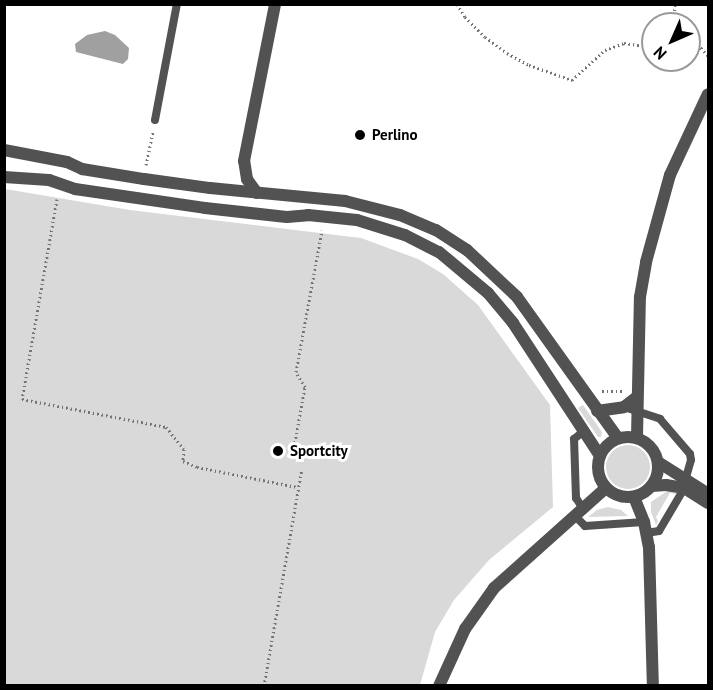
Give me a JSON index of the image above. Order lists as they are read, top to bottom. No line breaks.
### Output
{"places":["Perlino","Sportcity"],"north":"bottom left"}
